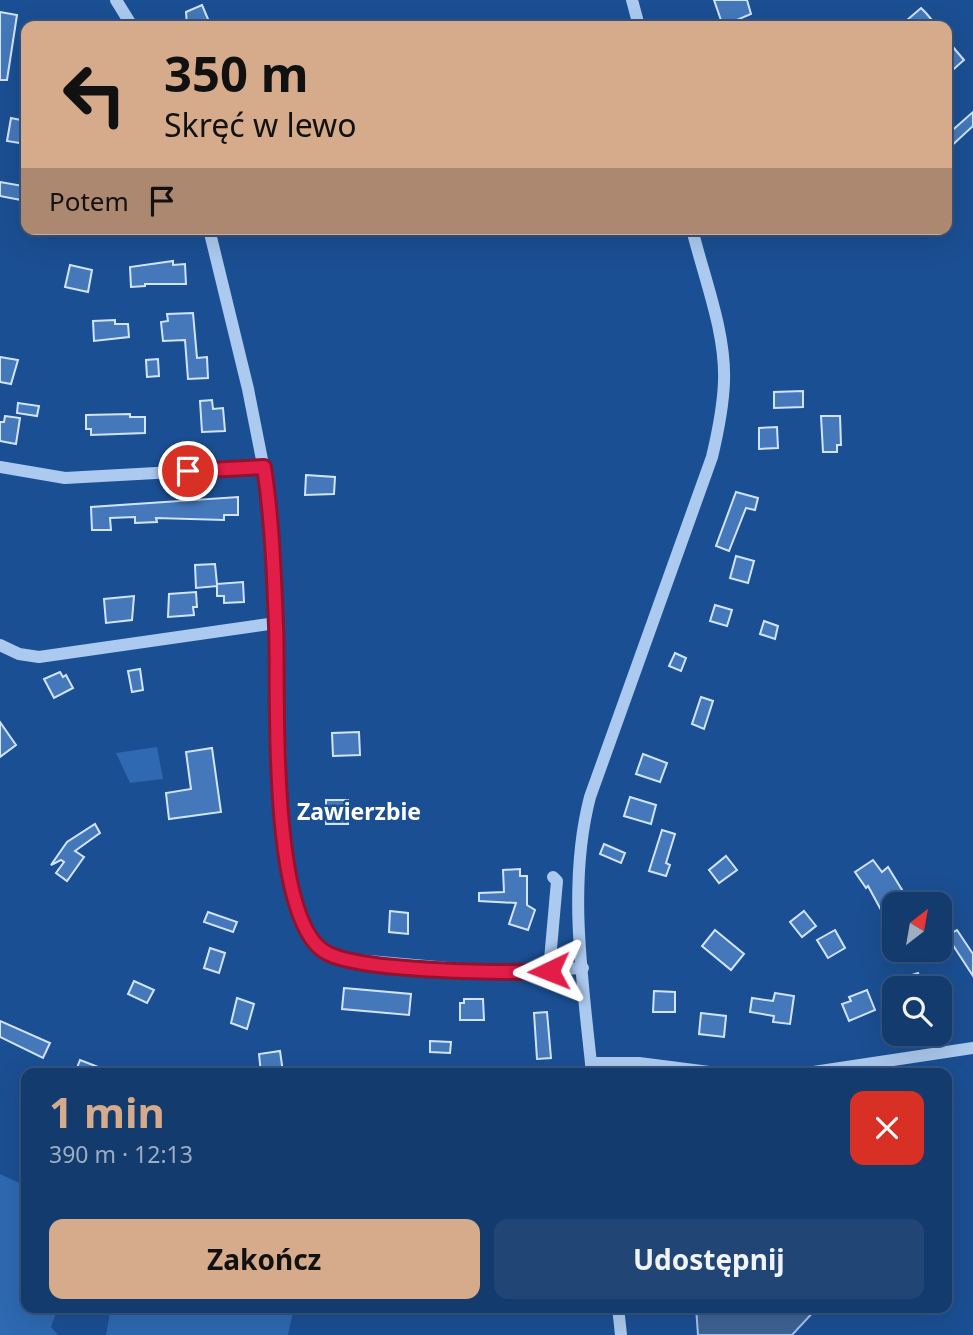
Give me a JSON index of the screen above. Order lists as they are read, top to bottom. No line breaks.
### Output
{"districts":["Zawierzbie"],"north":"top right","page":{"turn":["350 m","Skręć w lewo"],"then":"Potem","heading":["1 min","390 m · 12:13"],"buttons":["Zakończ","Udostępnij"]}}
